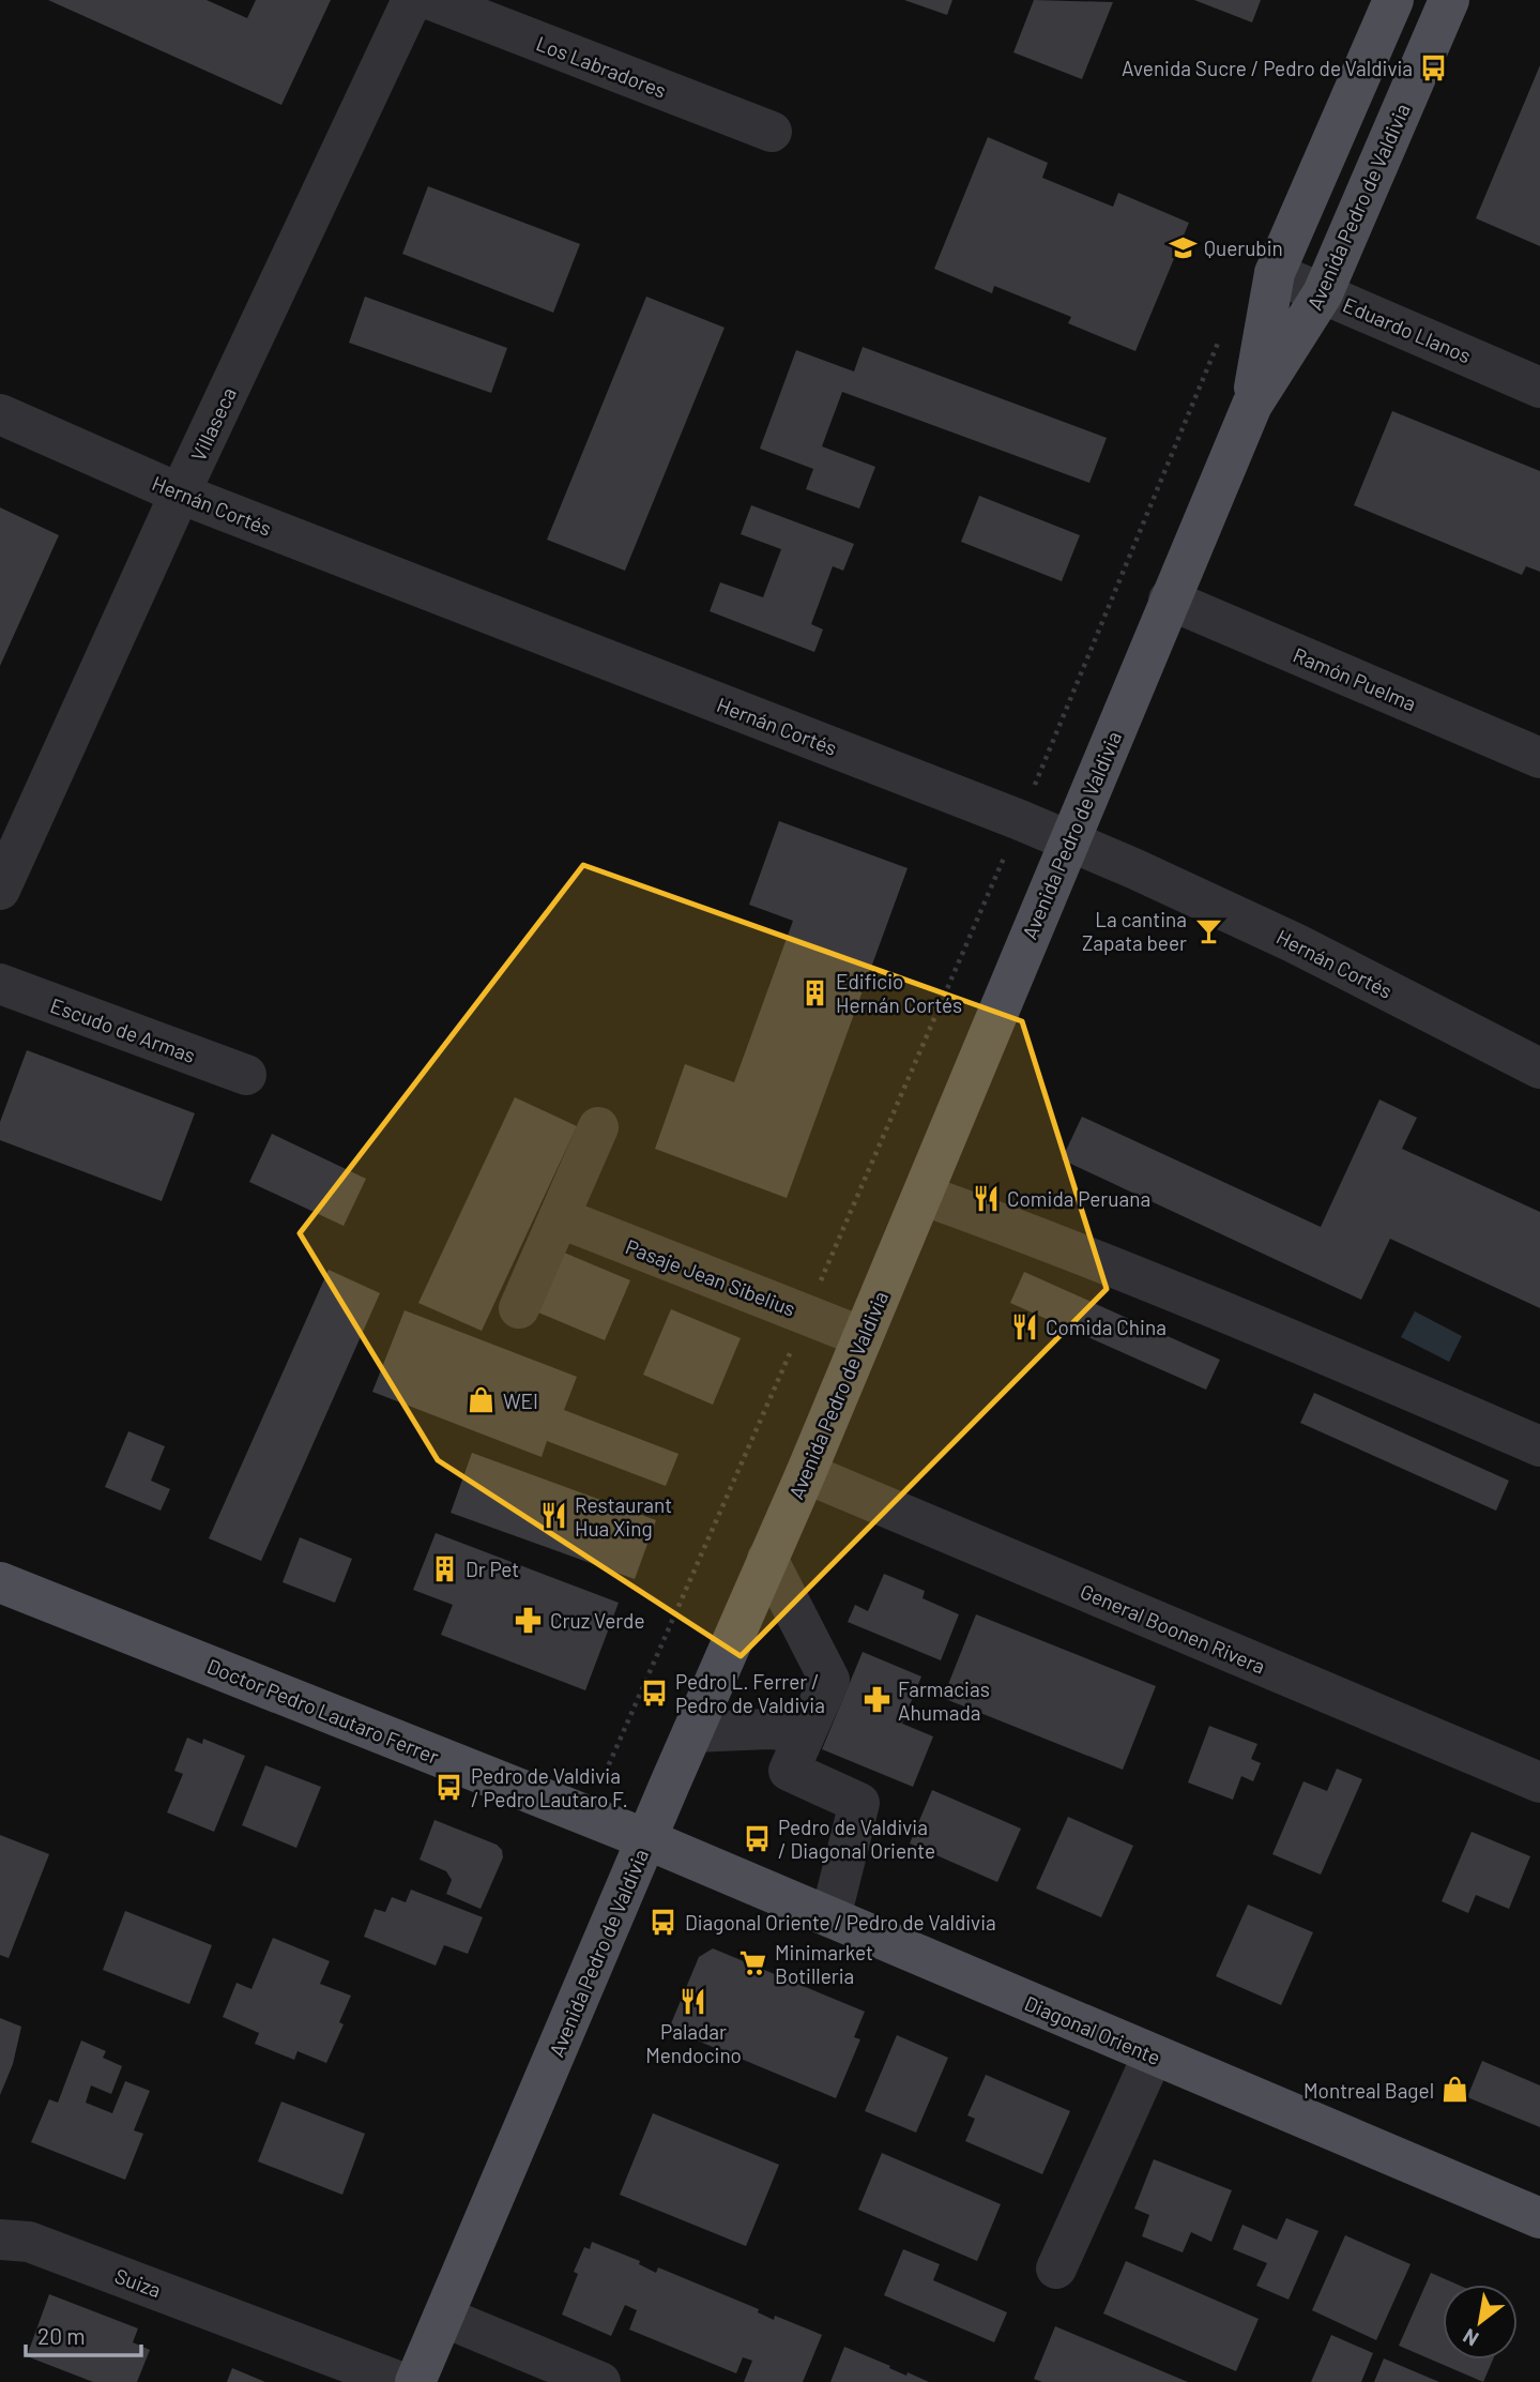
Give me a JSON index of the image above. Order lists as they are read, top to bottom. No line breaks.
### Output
{"streets":{"main road":["Avenida Pedro de Valdivia","Doctor Pedro Lautaro Ferrer","Diagonal Oriente"],"street":["Los Labradores","Eduardo Llanos","Villaseca","Hernán Cortés","Ramón Puelma","Escudo de Armas","Pasaje Jean Sibelius","General Boonen Rivera","Suiza"]},"crossings":[["Avenida Pedro de Valdivia","Eduardo Llanos"],["Avenida Pedro de Valdivia","Hernán Cortés"],["Avenida Pedro de Valdivia","Ramón Puelma"],["Avenida Pedro de Valdivia","Pasaje Jean Sibelius"],["Avenida Pedro de Valdivia","General Boonen Rivera"],["Avenida Pedro de Valdivia","Doctor Pedro Lautaro Ferrer"],["Avenida Pedro de Valdivia","Diagonal Oriente"],["Villaseca","Hernán Cortés"],["Doctor Pedro Lautaro Ferrer","Diagonal Oriente"]],"places":{"bus stop":["Avenida Sucre / Pedro de Valdivia","Pedro L. Ferrer / Pedro de Valdivia","Pedro de Valdivia / Pedro Lautaro F.","Pedro de Valdivia / Diagonal Oriente","Diagonal Oriente / Pedro de Valdivia"],"school or university":["Querubin"],"bar":["La cantina Zapata beer"],"building":["Edificio Hernán Cortés","Dr Pet"],"restaurant":["Comida Peruana","Comida China","Restaurant Hua Xing","Paladar Mendocino"],"shop":["WEI","Montreal Bagel"],"pharmacy":["Cruz Verde","Farmacias Ahumada"],"supermarket":["Minimarket Botilleria"]},"scale_bar":"20 m","north":"bottom left"}
